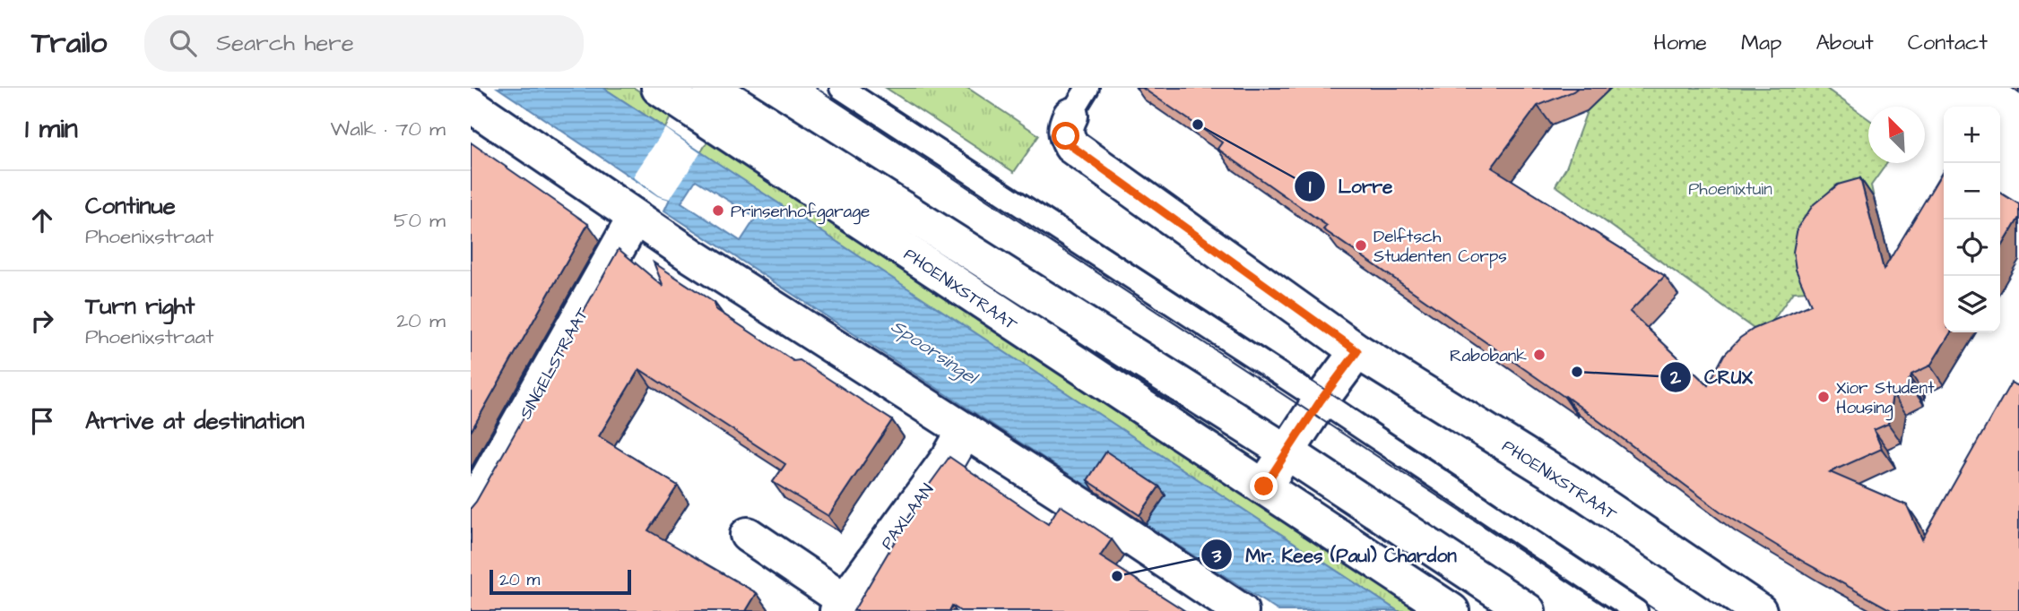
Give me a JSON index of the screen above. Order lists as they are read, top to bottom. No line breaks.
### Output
{"streets":{"street":["PHOENIXSTRAAT","SINGELSTRAAT","PAXLAAN"]},"water":["Spoorsingel"],"parks":["Phoenixtuin"],"places":["Lorre","Prinsenhofgarage","Delftsch Studenten Corps","Rabobank","CRUX","Xior Student Housing","Mr. Kees (Paul) Chardon"],"scale_bar":"20 m","north":"top left","page":{"header":"Trailo","search":"Search here","nav":["Home","Map","About","Contact"],"heading":["1 min","Walk · 70 m"],"map_buttons":["+","−"],"list":[["Continue","Phoenixstraat","50 m"],["Turn right","Phoenixstraat","20 m"],"Arrive at destination"],"scale":"20 m"}}
